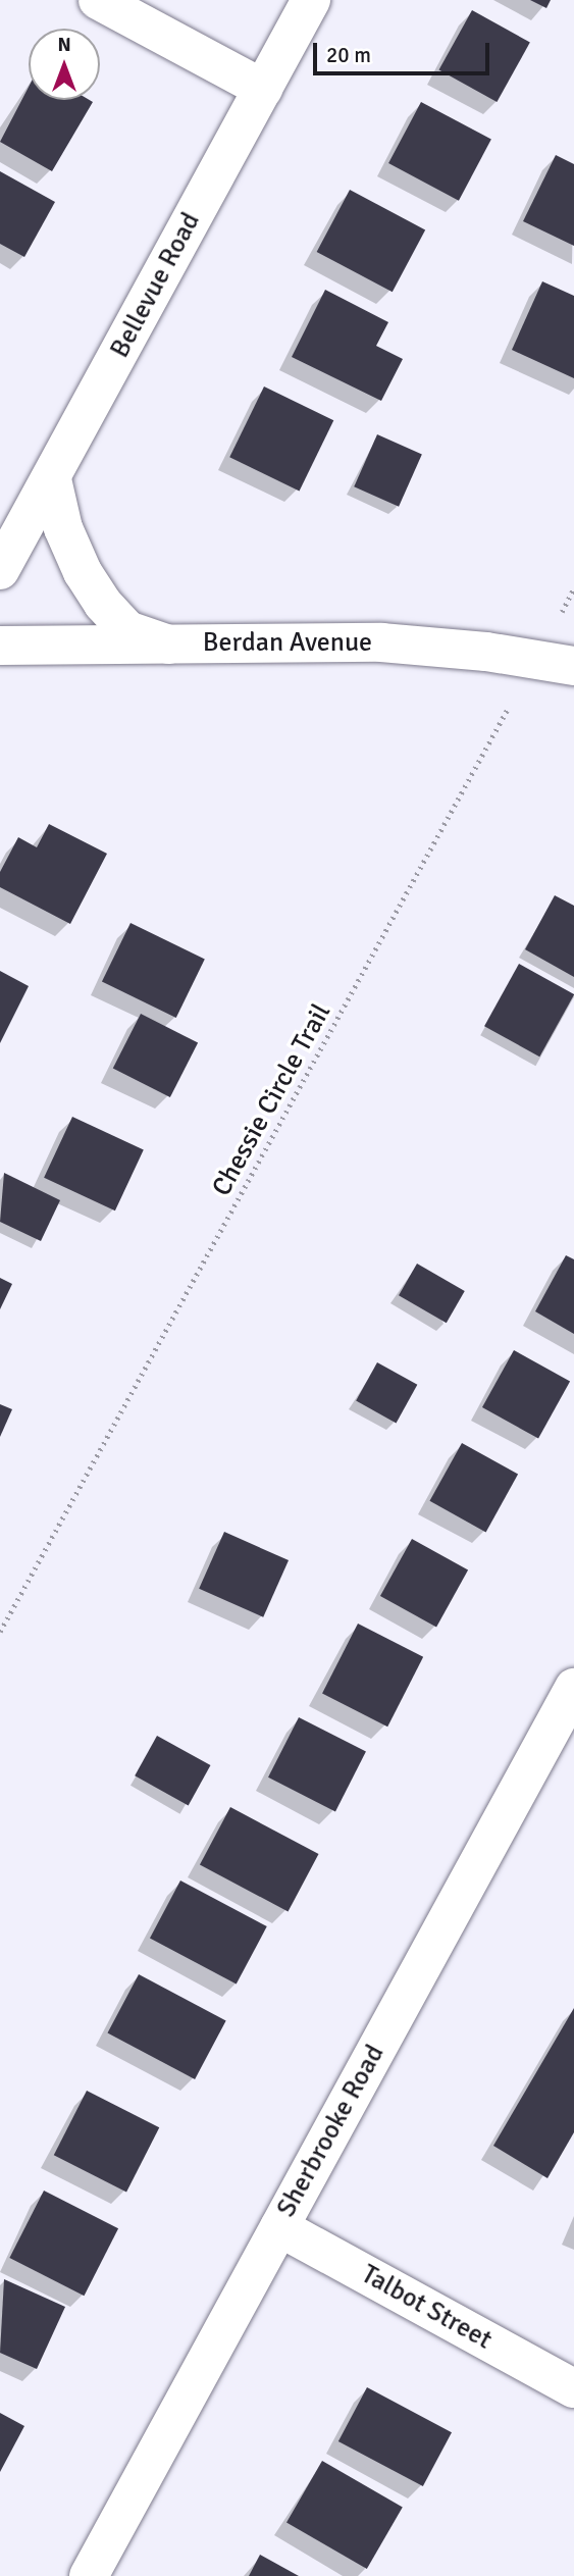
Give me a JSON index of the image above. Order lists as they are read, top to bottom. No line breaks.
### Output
{"streets":{"street":["Bellevue Road","Berdan Avenue","Sherbrooke Road","Talbot Street"],"path":["Chessie Circle Trail"]},"crossings":[["Berdan Avenue","Chessie Circle Trail"],["Sherbrooke Road","Talbot Street"]],"scale_bar":"20 m","north":"top"}
